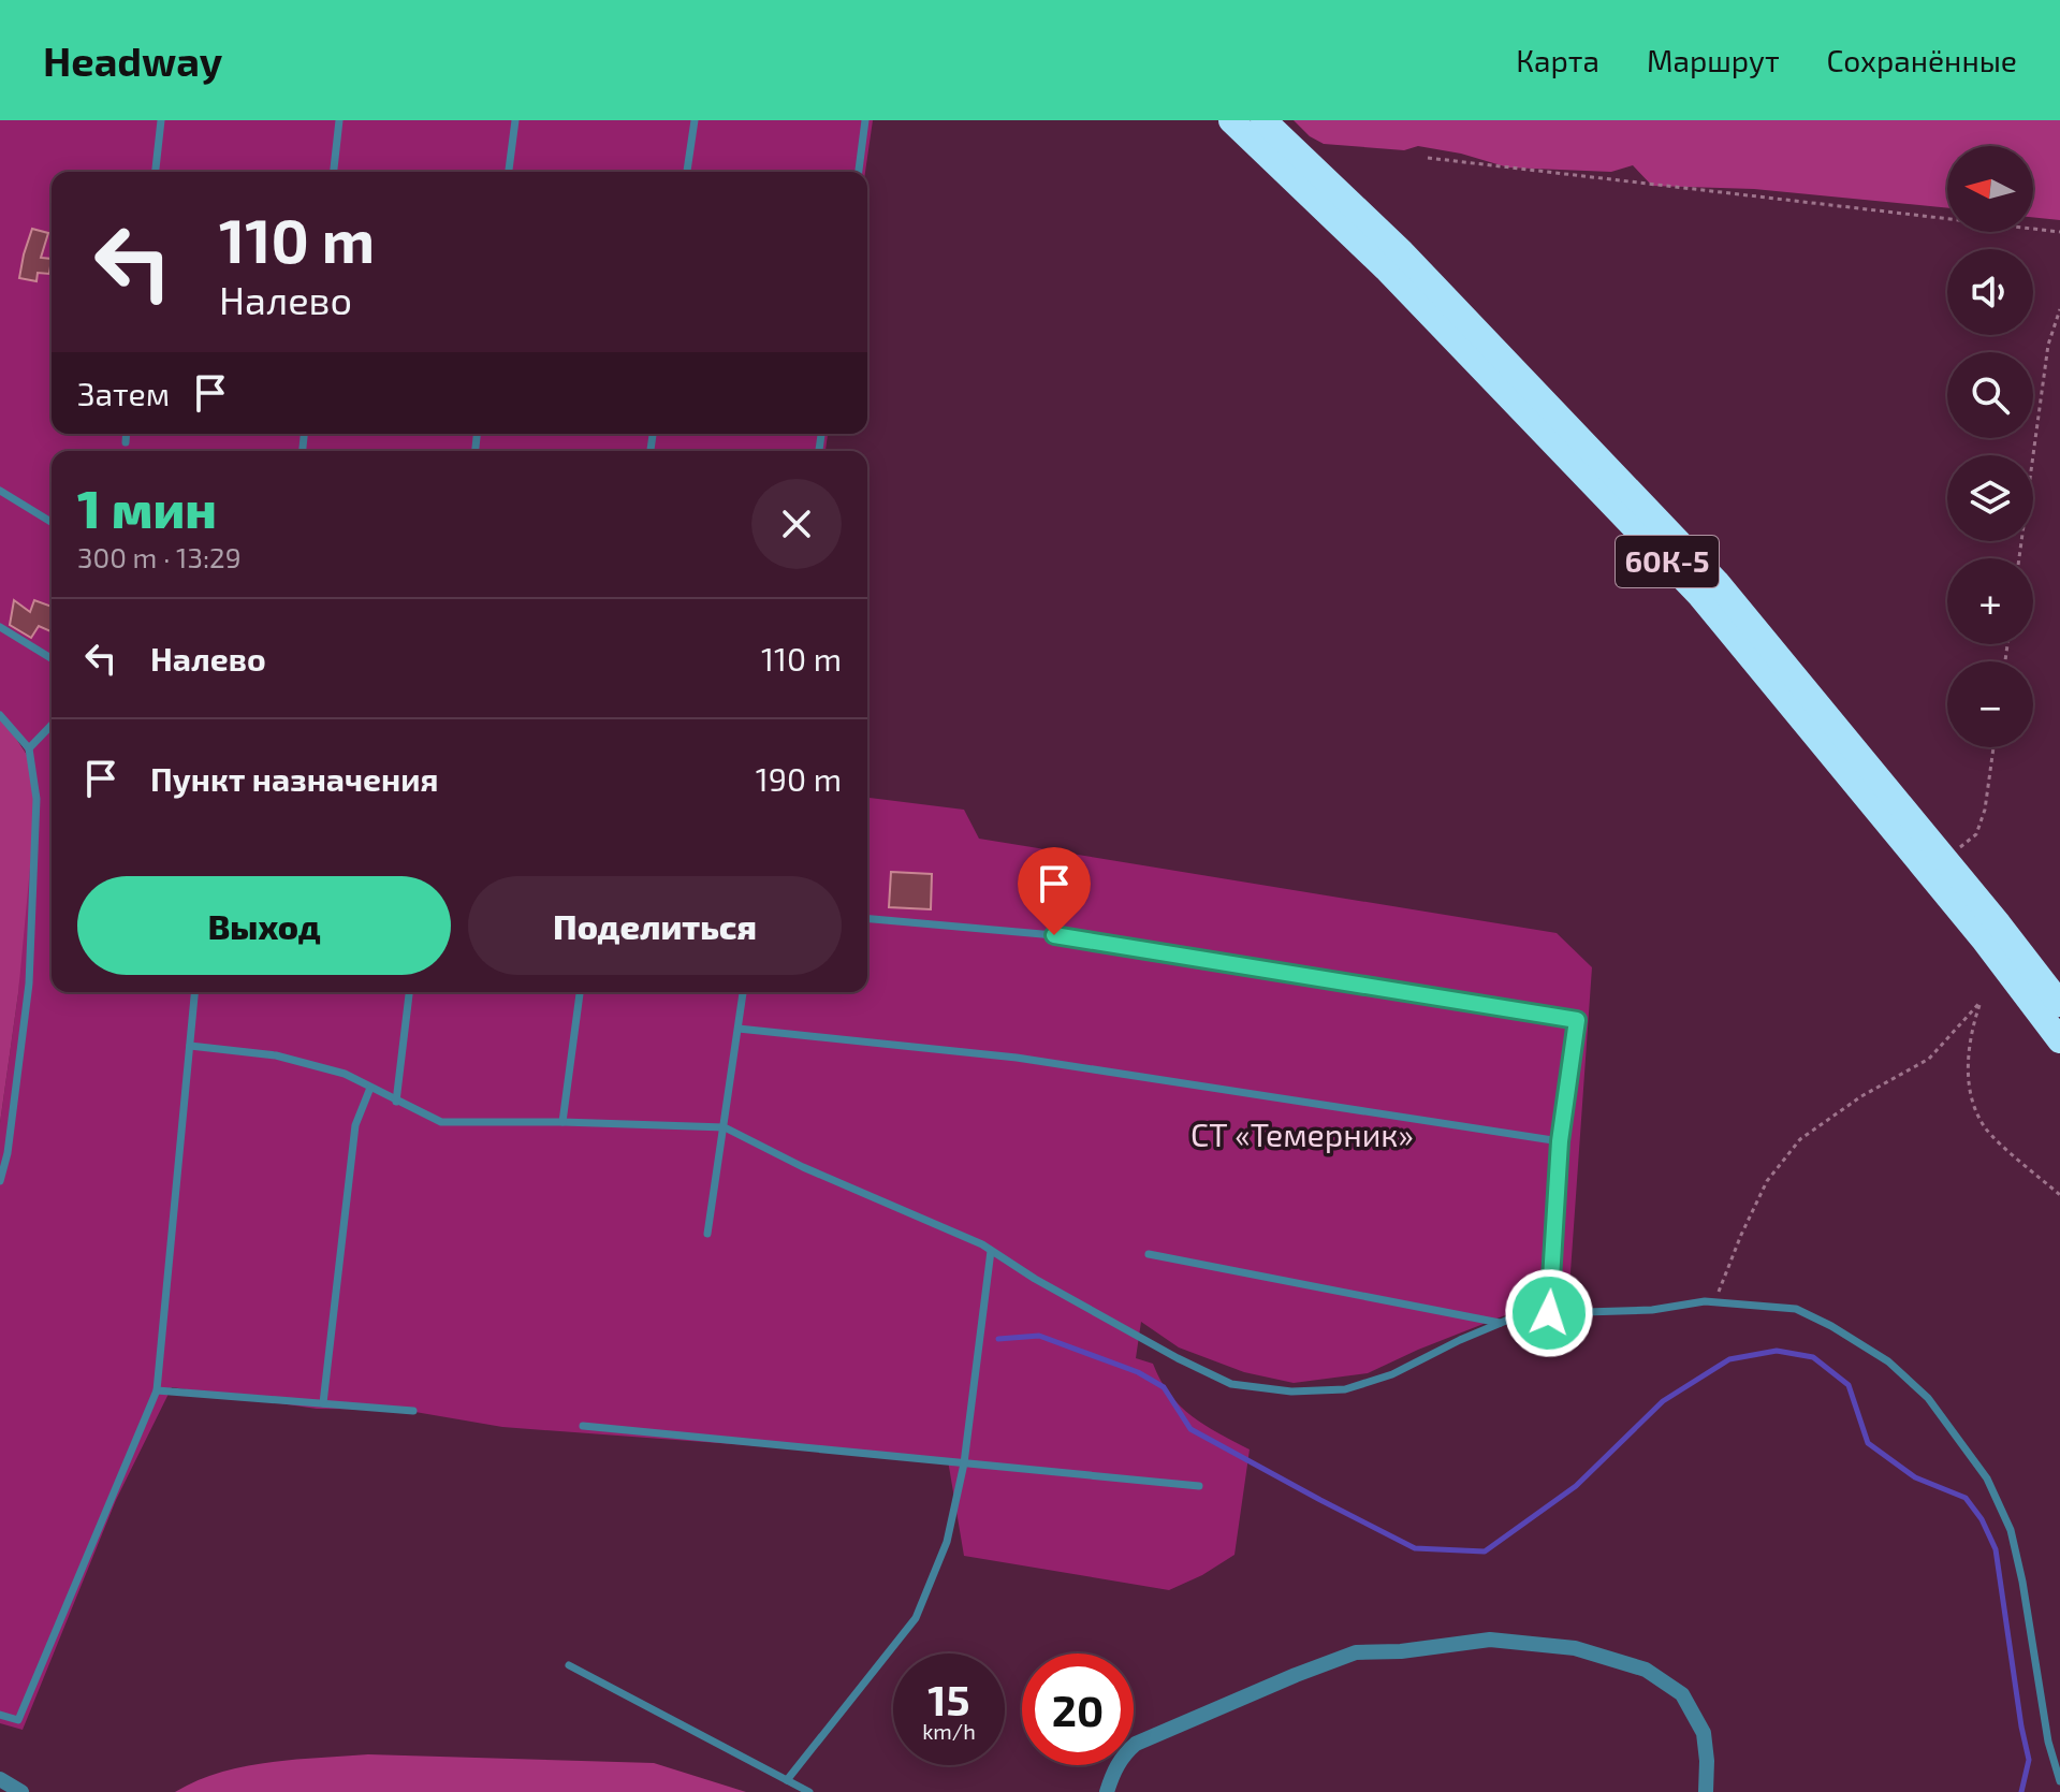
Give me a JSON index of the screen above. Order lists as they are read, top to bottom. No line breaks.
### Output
{"streets":{"highway":["60К-5"]},"parks":["СТ «Темерник»"],"north":"left","page":{"header":"Headway","nav":["Карта","Маршрут","Сохранённые"],"map_buttons":["+","−"],"turn":["110 m","Налево"],"then":"Затем","heading":["1 мин","300 m · 13:29"],"list":[{"name":"Налево","value":"110 m"},{"name":"Пункт назначения","value":"190 m"}],"buttons":["Выход","Поделиться"],"speed":"15 km/h","limit":"20"}}
